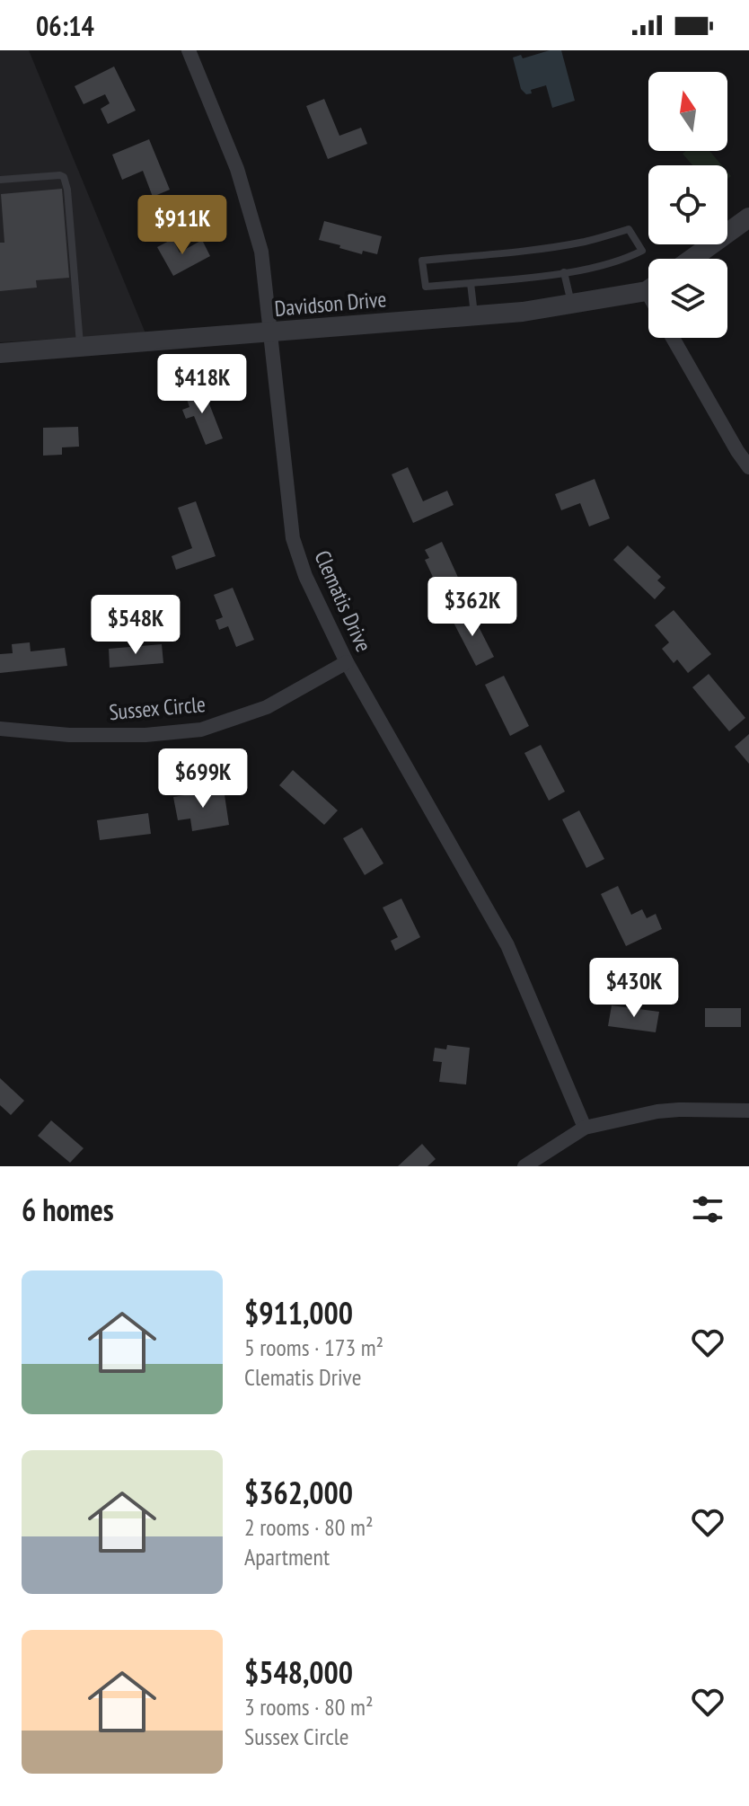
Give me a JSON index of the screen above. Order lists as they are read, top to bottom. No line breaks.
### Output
{"streets":{"street":["Davidson Drive","Clematis Drive","Sussex Circle"]},"crossings":[["Davidson Drive","Clematis Drive"],["Clematis Drive","Sussex Circle"]],"north":"top","page":{"status":"06:14","price":["$911K","$418K","$362K","$548K","$699K","$430K"],"heading":"6 homes","list":[{"name":"$911,000","note":"5 rooms · 173 m² · Clematis Drive"},{"name":"$362,000","note":"2 rooms · 80 m² · Apartment"},{"name":"$548,000","note":"3 rooms · 80 m² · Sussex Circle"}]}}
